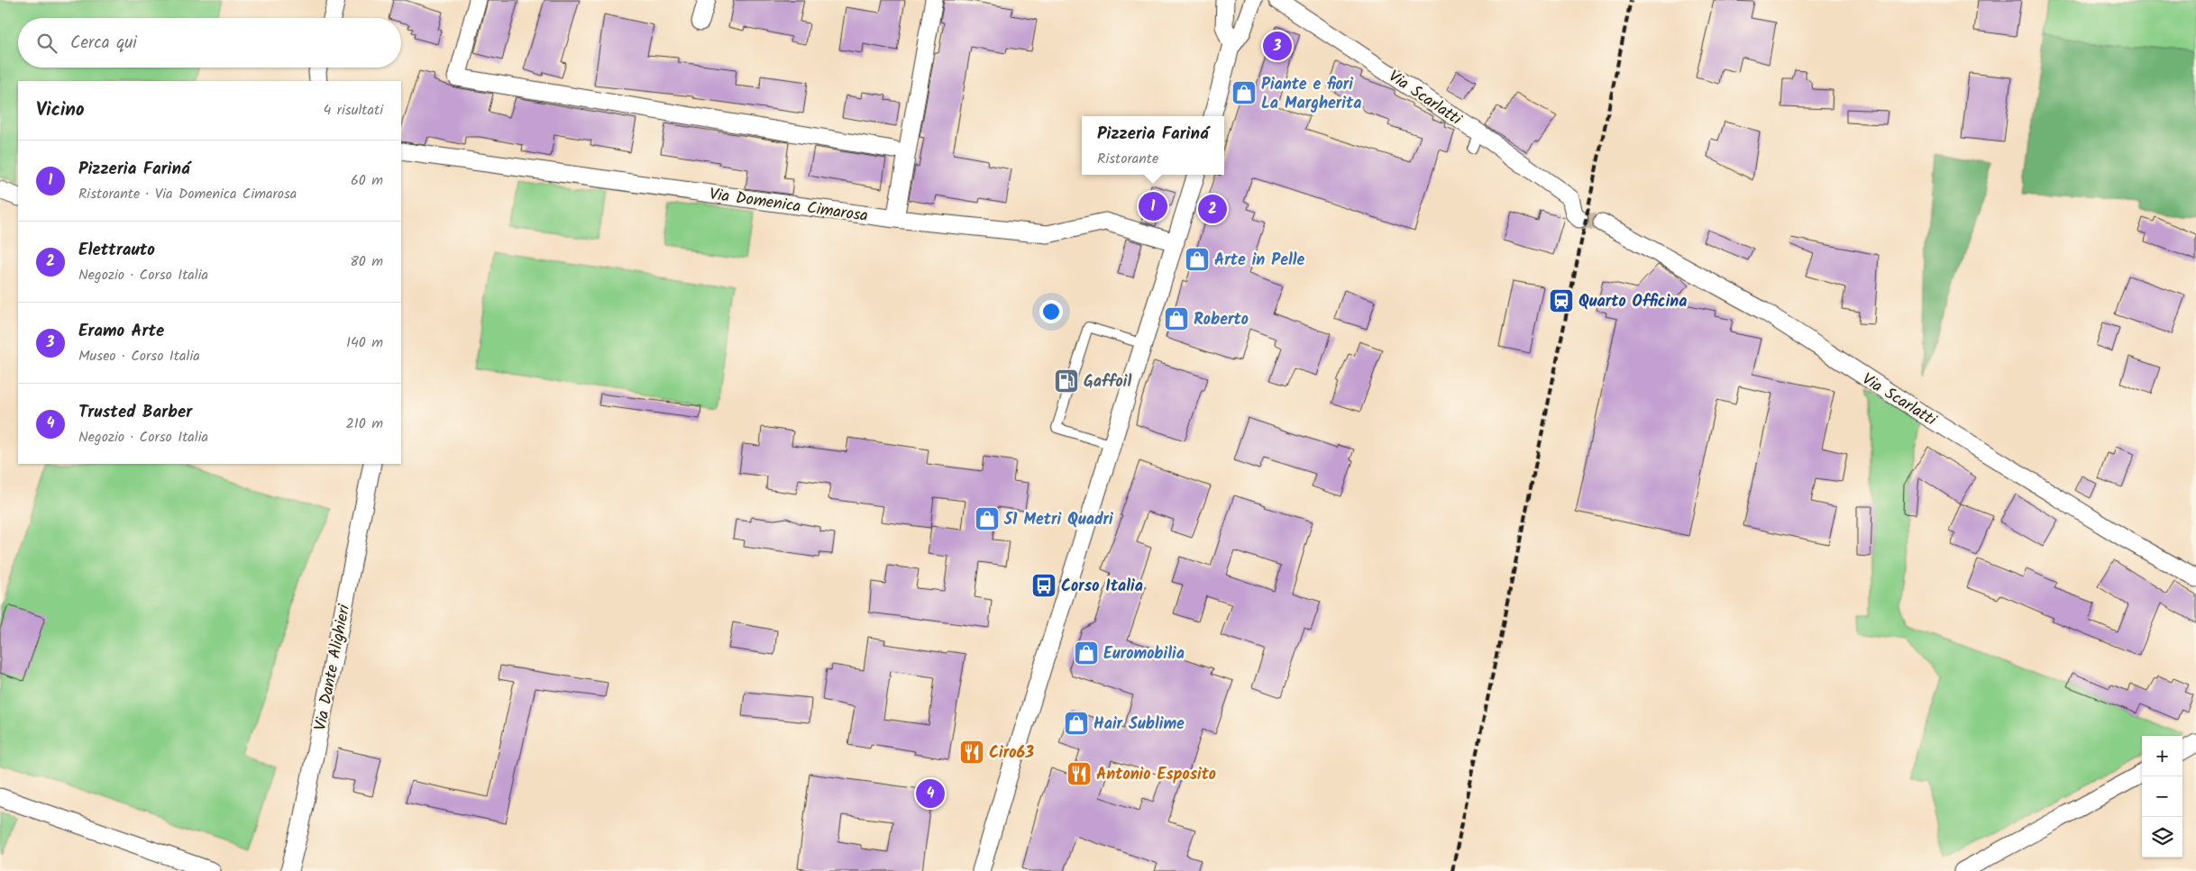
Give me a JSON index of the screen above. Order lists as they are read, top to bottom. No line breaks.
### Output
{"streets":{"street":["Via Scarlatti","Via Domenica Cimarosa","Via Dante Alighieri"]},"places":{"shop":["Piante e fiori La Margherita","Arte in Pelle","Roberto","51 Metri Quadri","Euromobilia","Hair Sublime"],"station":["Quarto Officina"],"fuel station":["Gaffoil"],"bus stop":["Corso Italia"],"restaurant":["Ciro63","Antonio Esposito"]},"page":{"search":"Cerca qui","pins":["3","1","2","4"],"heading":["Vicino","4 risultati"],"popup":["Pizzeria Fariná","Ristorante"],"list":[{"mark":"1","name":"Pizzeria Fariná","note":"Ristorante · Via Domenica Cimarosa","value":"60 m"},{"mark":"2","name":"Elettrauto","note":"Negozio · Corso Italia","value":"80 m"},{"mark":"3","name":"Eramo Arte","note":"Museo · Corso Italia","value":"140 m"},{"mark":"4","name":"Trusted Barber","note":"Negozio · Corso Italia","value":"210 m"}],"map_buttons":["+","−"]}}
